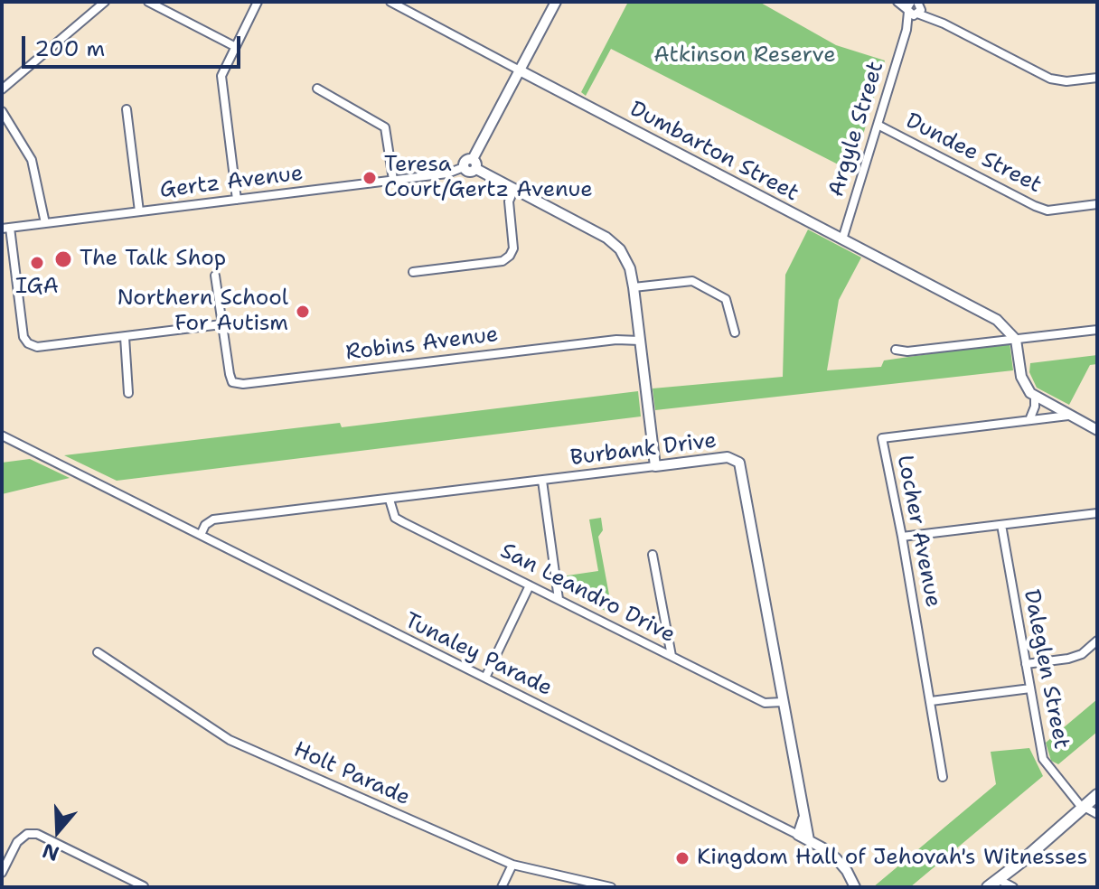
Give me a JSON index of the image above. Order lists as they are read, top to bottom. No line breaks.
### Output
{"streets":{"street":["Argyle Street","Dumbarton Street","Dundee Street","Gertz Avenue","Robins Avenue","Burbank Drive","Locher Avenue","San Leandro Drive","Tunaley Parade","Daleglen Street","Holt Parade"]},"crossings":[["Argyle Street","Dumbarton Street"],["Argyle Street","Dundee Street"],["Burbank Drive","San Leandro Drive"],["Burbank Drive","Tunaley Parade"]],"parks":["Atkinson Reserve"],"places":["Teresa Court/Gertz Avenue","The Talk Shop","IGA","Northern School For Autism","Kingdom Hall of Jehovah's Witnesses"],"scale_bar":"200 m","north":"bottom"}
